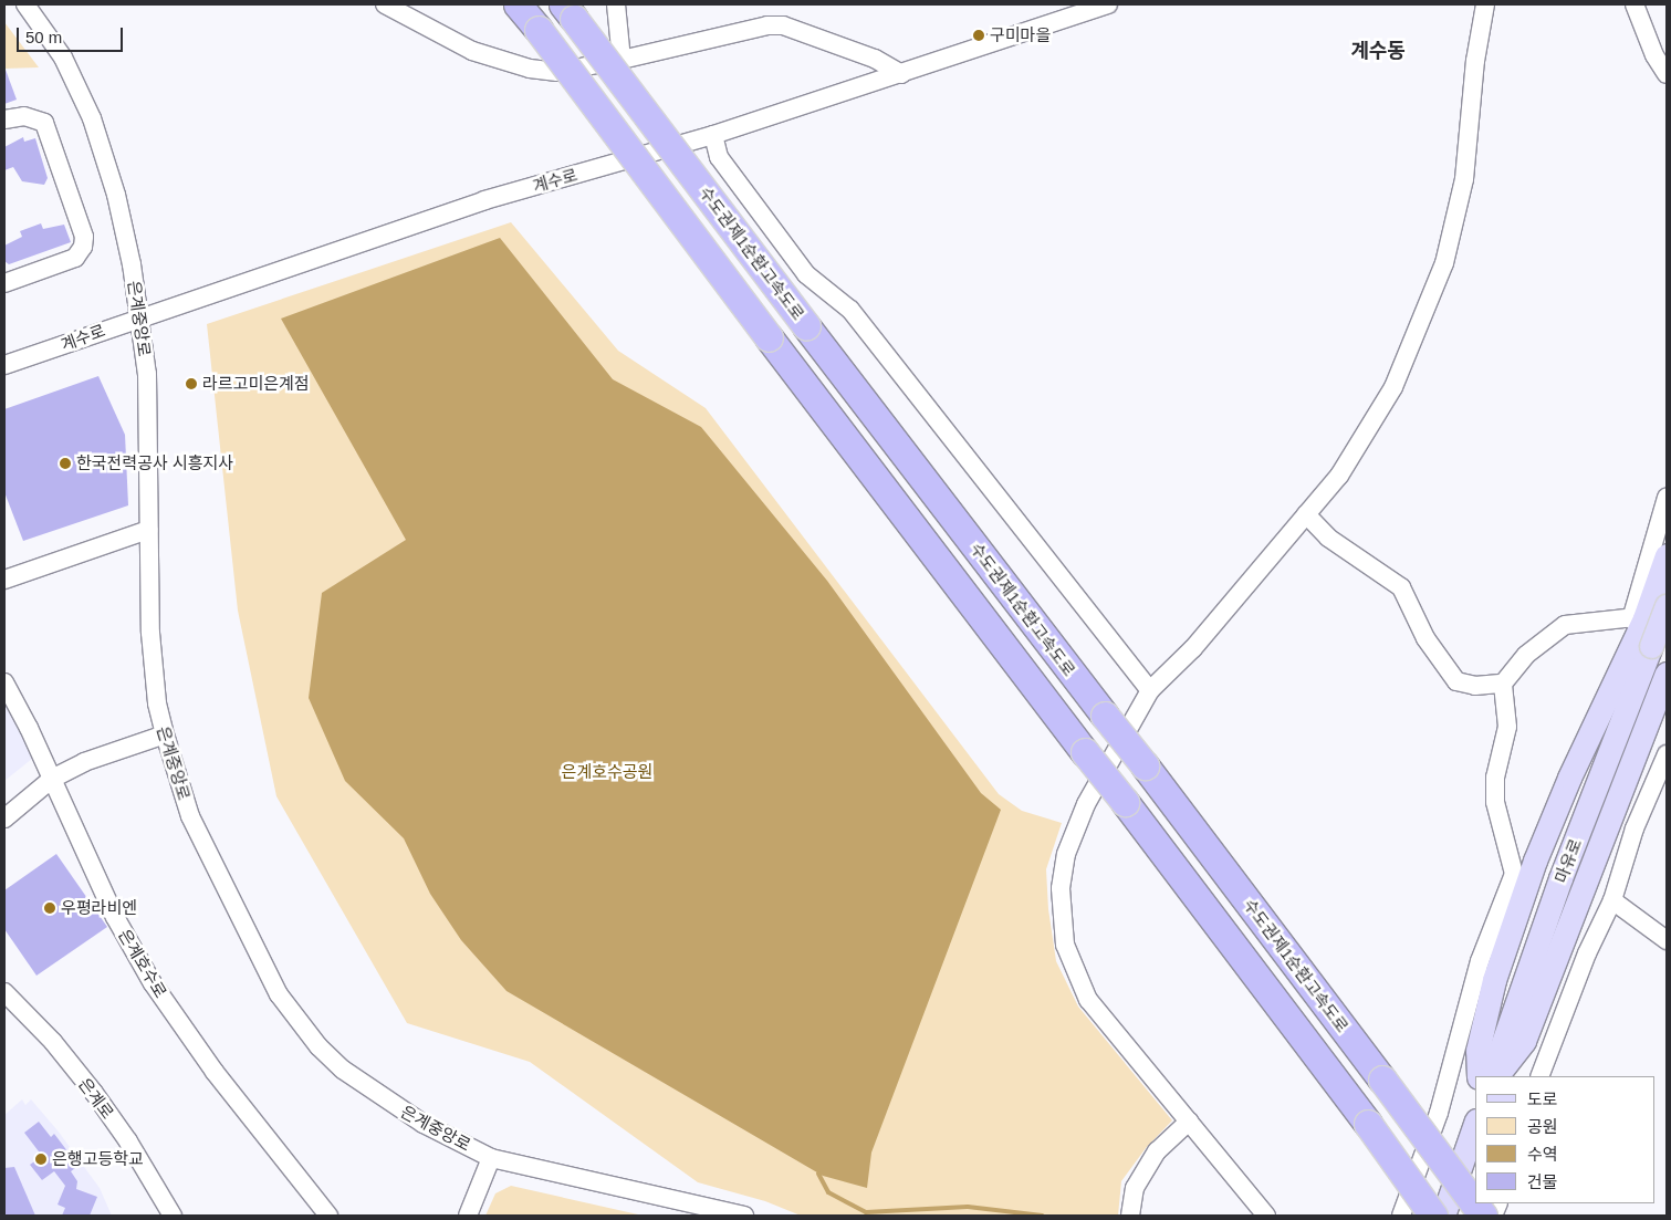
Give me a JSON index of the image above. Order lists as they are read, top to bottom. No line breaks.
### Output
{"streets":{"highway":["수도권제1순환고속도로"],"main road":["마유로"],"street":["계수로","은계중앙로","은계호수로","은계로"]},"crossings":[["계수로","은계중앙로"]],"districts":["계수동"],"parks":["은계호수공원"],"places":["구미마을","라르고미은계점","한국전력공사 시흥지사","우평라비엔","은행고등학교"],"legend":["도로","공원","수역","건물"],"scale_bar":"50 m"}
